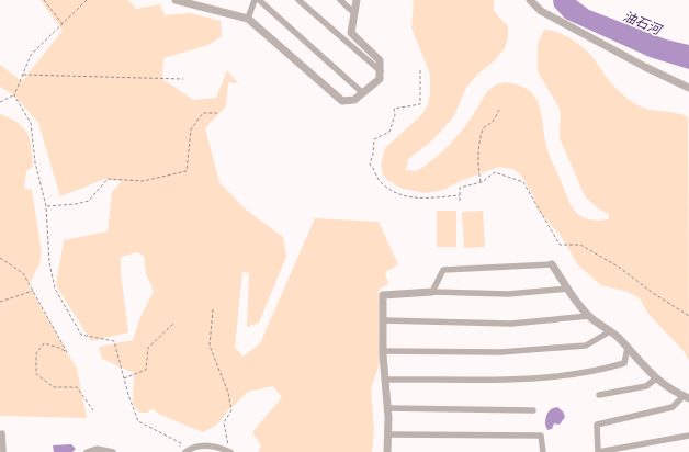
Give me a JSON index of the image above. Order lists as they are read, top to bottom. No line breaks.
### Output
{"water":["油石河"]}
